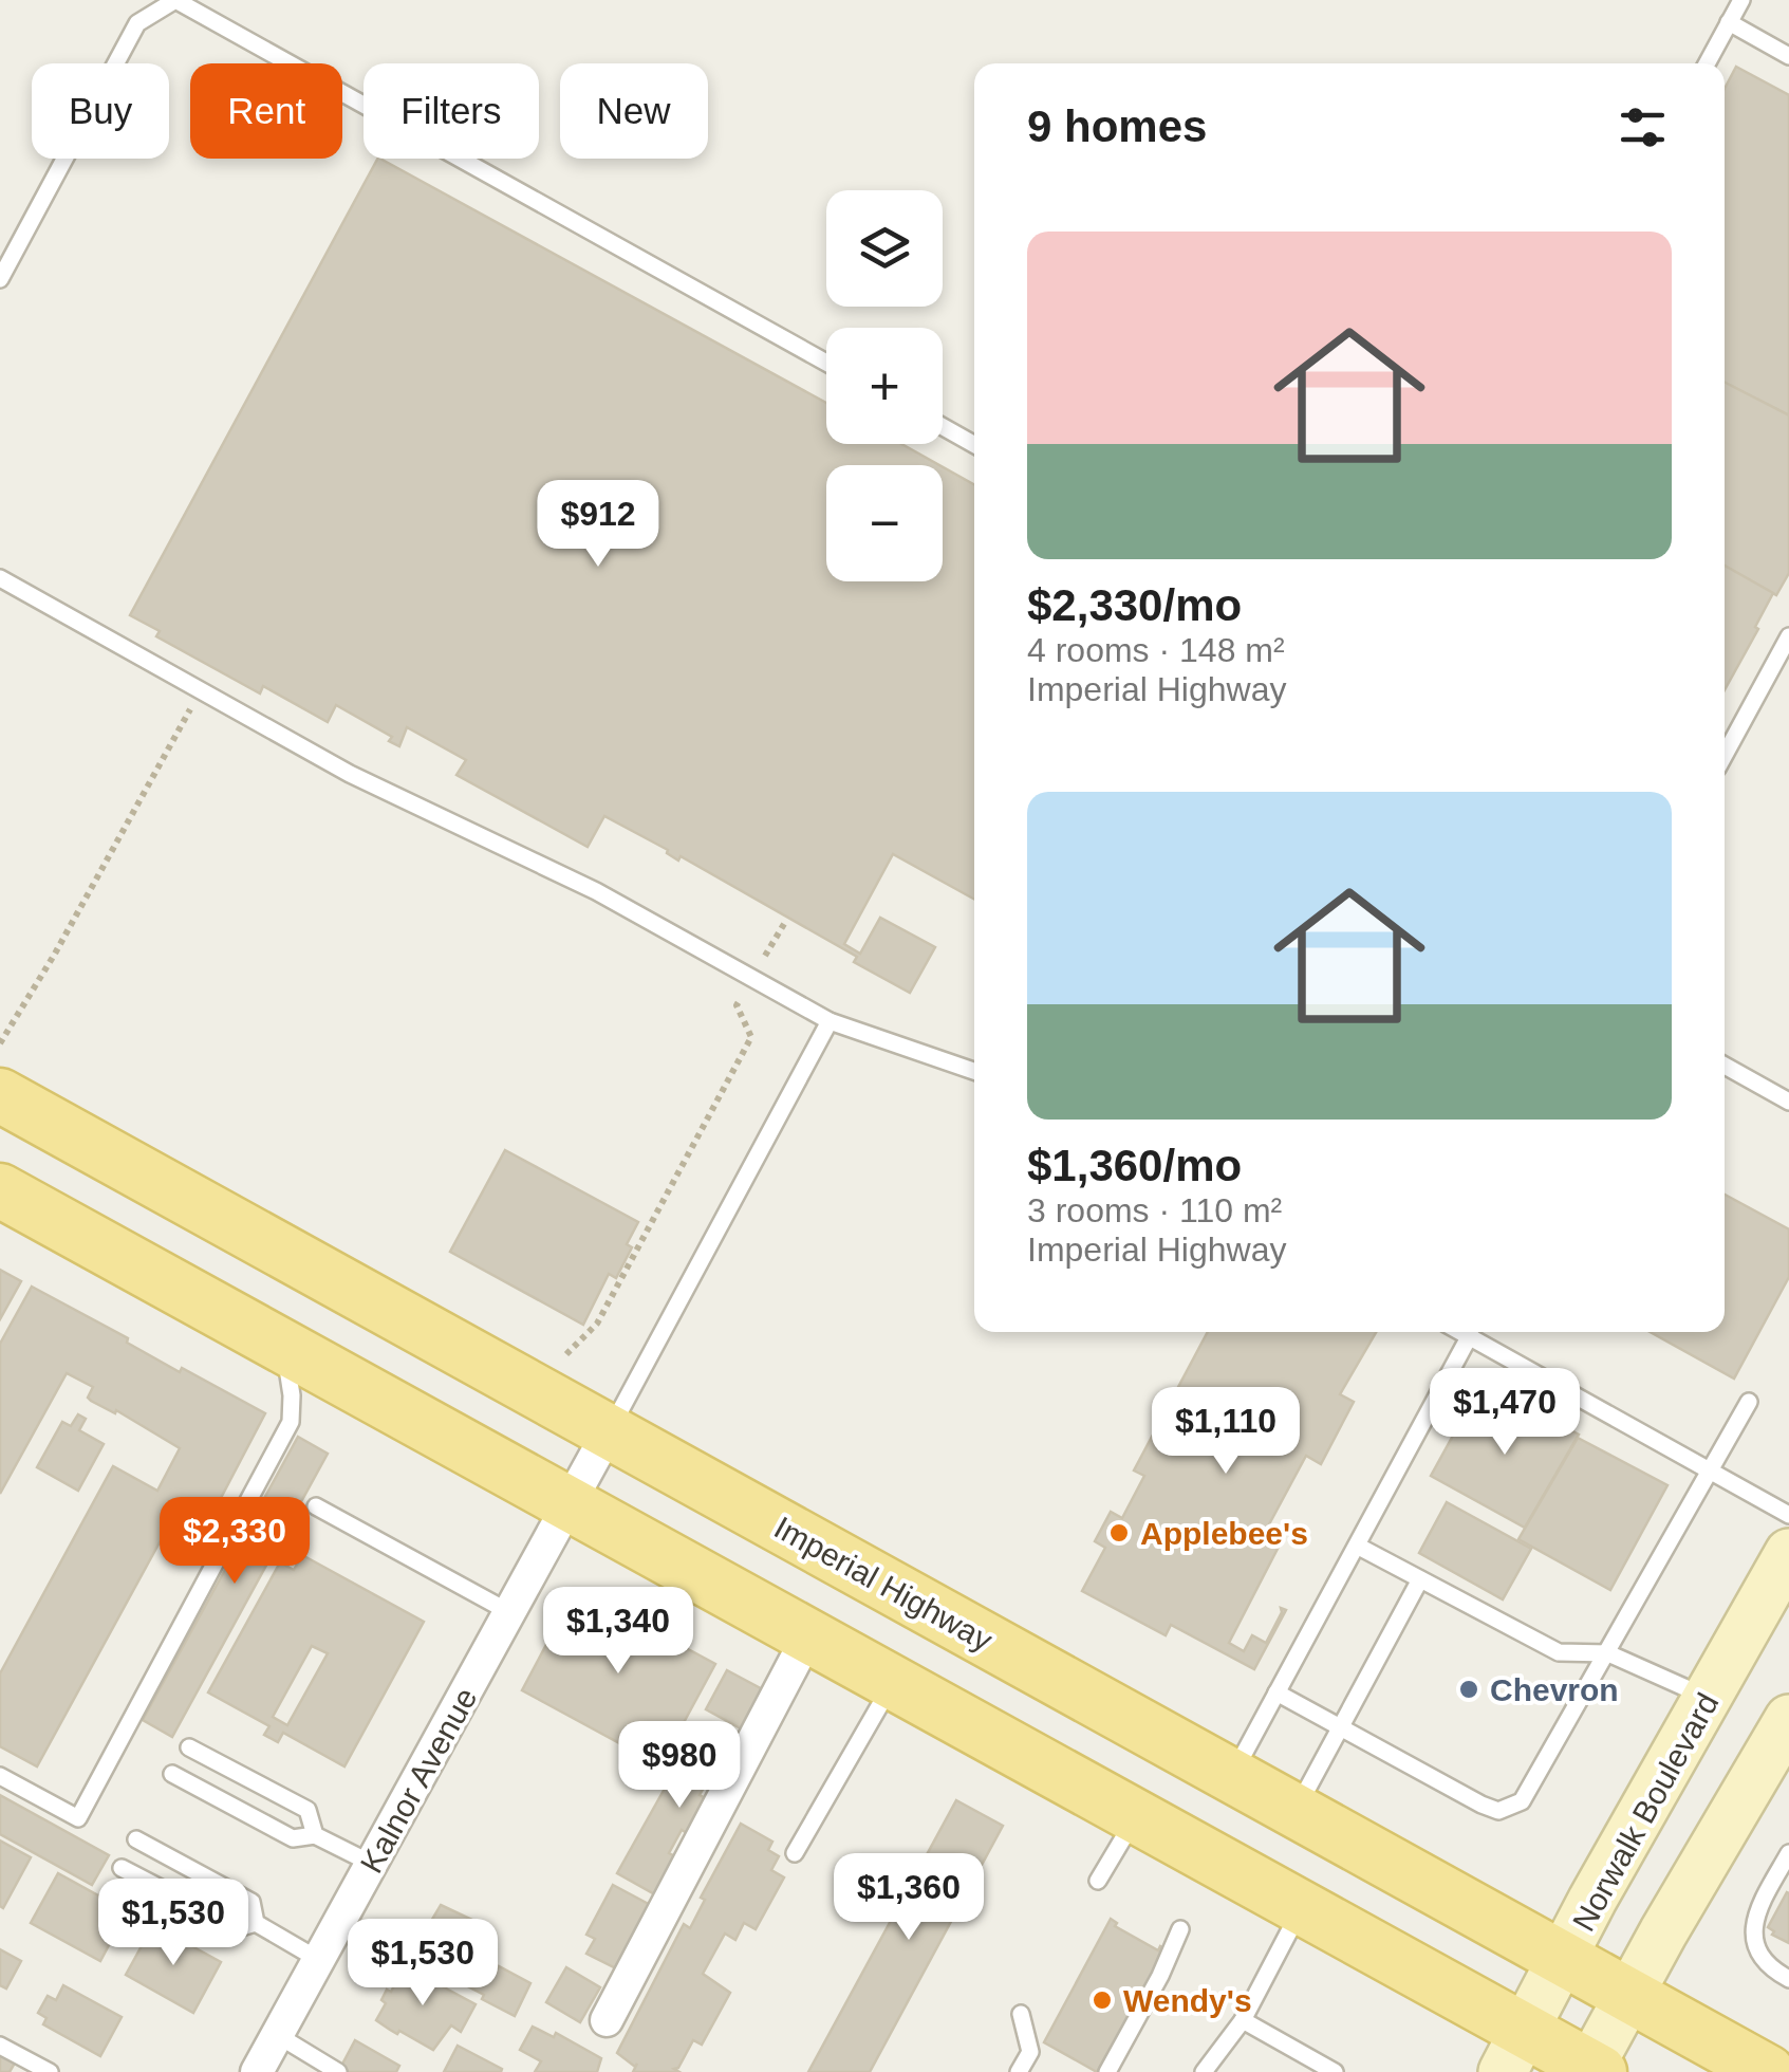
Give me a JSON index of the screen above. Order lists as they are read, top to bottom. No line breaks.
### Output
{"streets":{"main road":["Imperial Highway","Norwalk Boulevard"],"street":["Kalnor Avenue"]},"crossings":[["Imperial Highway","Kalnor Avenue"],["Imperial Highway","Norwalk Boulevard"]],"places":["Applebee's","Chevron","Wendy's"],"page":{"chip":["Buy","Rent","Filters","New"],"heading":"9 homes","map_buttons":["+","−"],"list":[{"name":"$2,330/mo","note":"4 rooms · 148 m² · Imperial Highway"},{"name":"$1,360/mo","note":"3 rooms · 110 m² · Imperial Highway"}],"price":["$912","$1,470","$1,110","$2,330","$1,340","$980","$1,360","$1,530","$1,530"]}}
